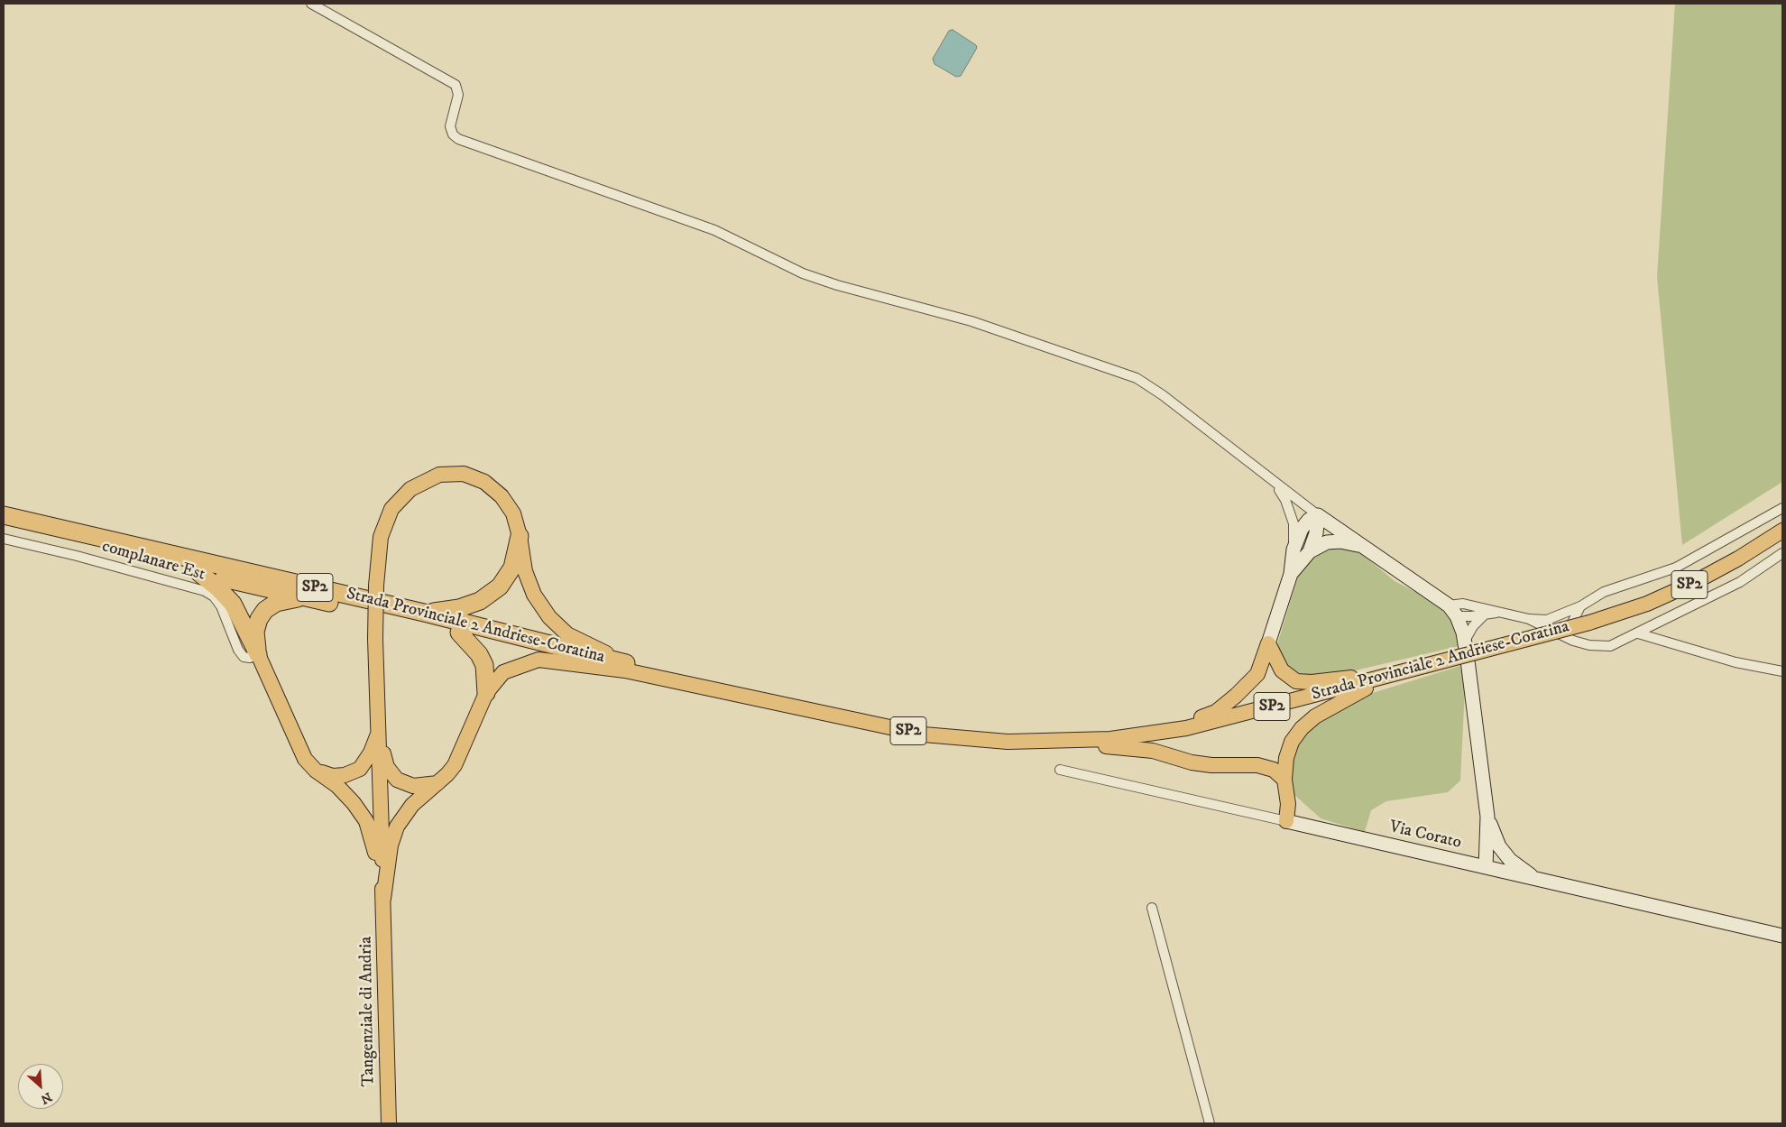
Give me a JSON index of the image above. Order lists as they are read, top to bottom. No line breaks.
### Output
{"streets":{"highway":["SP2","Strada Provinciale 2 Andriese-Coratina"],"main road":["Via Corato","Tangenziale di Andria"],"street":["complanare Est"]},"north":"bottom right"}
